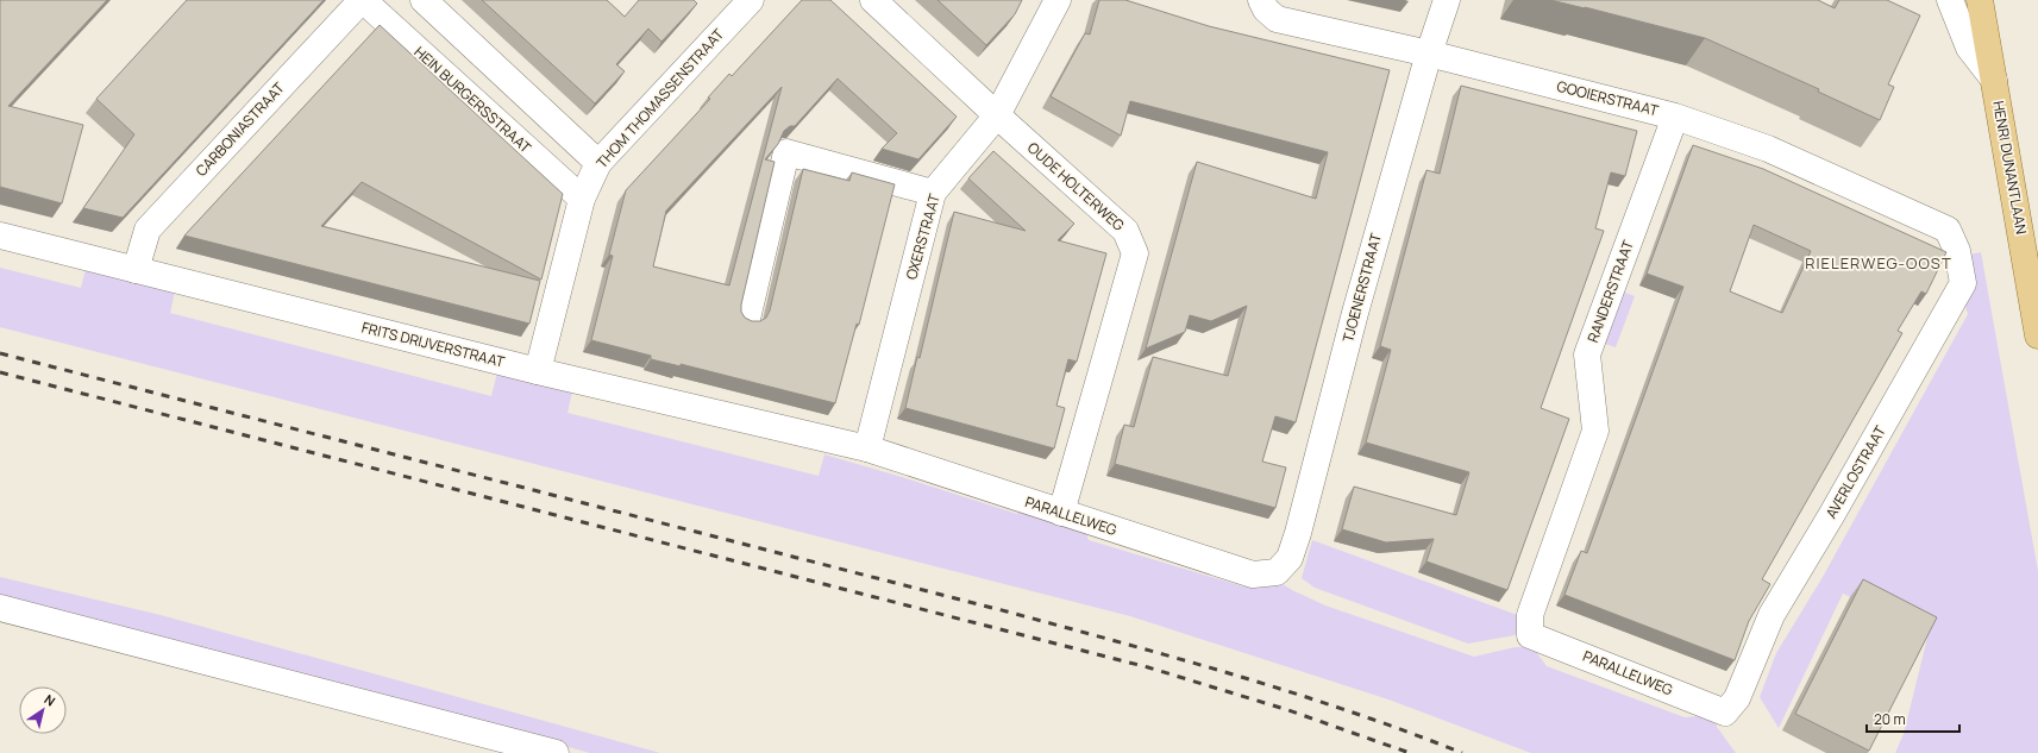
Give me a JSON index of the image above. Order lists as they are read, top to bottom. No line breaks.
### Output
{"streets":{"main road":["HENRI DUNANTLAAN"],"street":["THOM THOMASSENSTRAAT","GOOIERSTRAAT","HEIN BURGERSSTRAAT","CARBONIASTRAAT","OUDE HOLTERWEG","OXERSTRAAT","TJOENERSTRAAT","RANDERSTRAAT","FRITS DRIJVERSTRAAT","AVERLOSTRAAT","PARALLELWEG"]},"crossings":[["THOM THOMASSENSTRAAT","HEIN BURGERSSTRAAT"],["THOM THOMASSENSTRAAT","FRITS DRIJVERSTRAAT"],["GOOIERSTRAAT","TJOENERSTRAAT"],["GOOIERSTRAAT","RANDERSTRAAT"],["GOOIERSTRAAT","AVERLOSTRAAT"],["HEIN BURGERSSTRAAT","CARBONIASTRAAT"],["CARBONIASTRAAT","FRITS DRIJVERSTRAAT"],["OUDE HOLTERWEG","OXERSTRAAT"],["OUDE HOLTERWEG","PARALLELWEG"],["OXERSTRAAT","FRITS DRIJVERSTRAAT"],["OXERSTRAAT","PARALLELWEG"],["TJOENERSTRAAT","PARALLELWEG"],["RANDERSTRAAT","PARALLELWEG"],["FRITS DRIJVERSTRAAT","PARALLELWEG"],["AVERLOSTRAAT","PARALLELWEG"]],"districts":["RIELERWEG-OOST"],"scale_bar":"20 m","north":"top right"}
